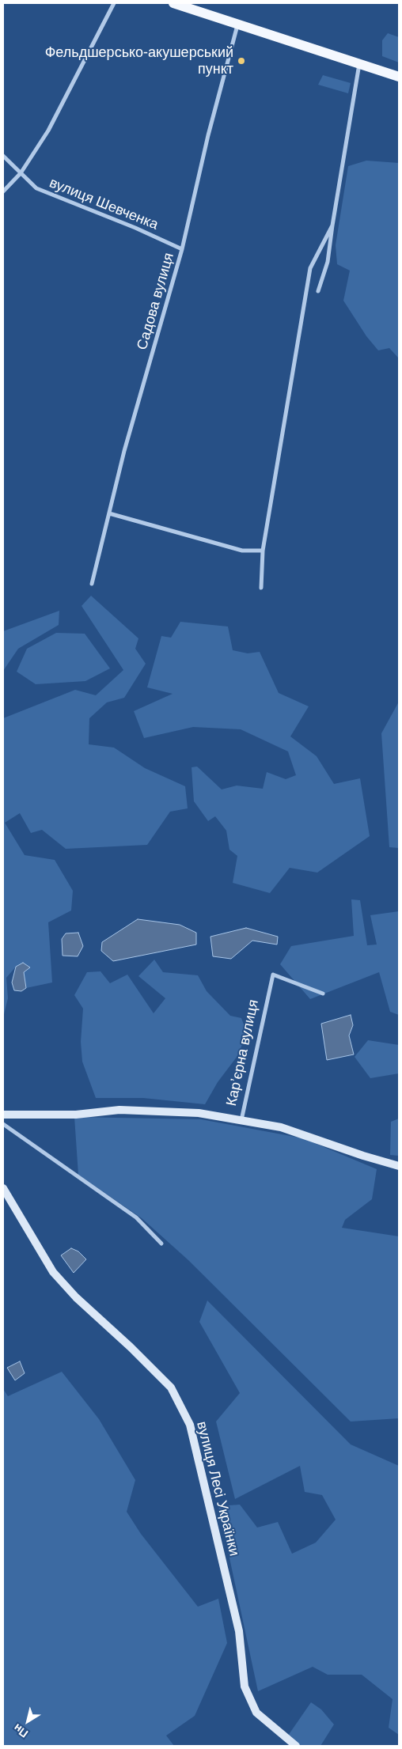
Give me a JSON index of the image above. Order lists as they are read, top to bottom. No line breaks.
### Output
{"streets":{"street":["вулиця Шевченка","Садова вулиця","Карʼєрна вулиця","вулиця Лесі Українки"]},"crossings":[["вулиця Шевченка","Садова вулиця"]],"places":["Фельдшерсько-акушерський пункт"],"north":"bottom left"}
